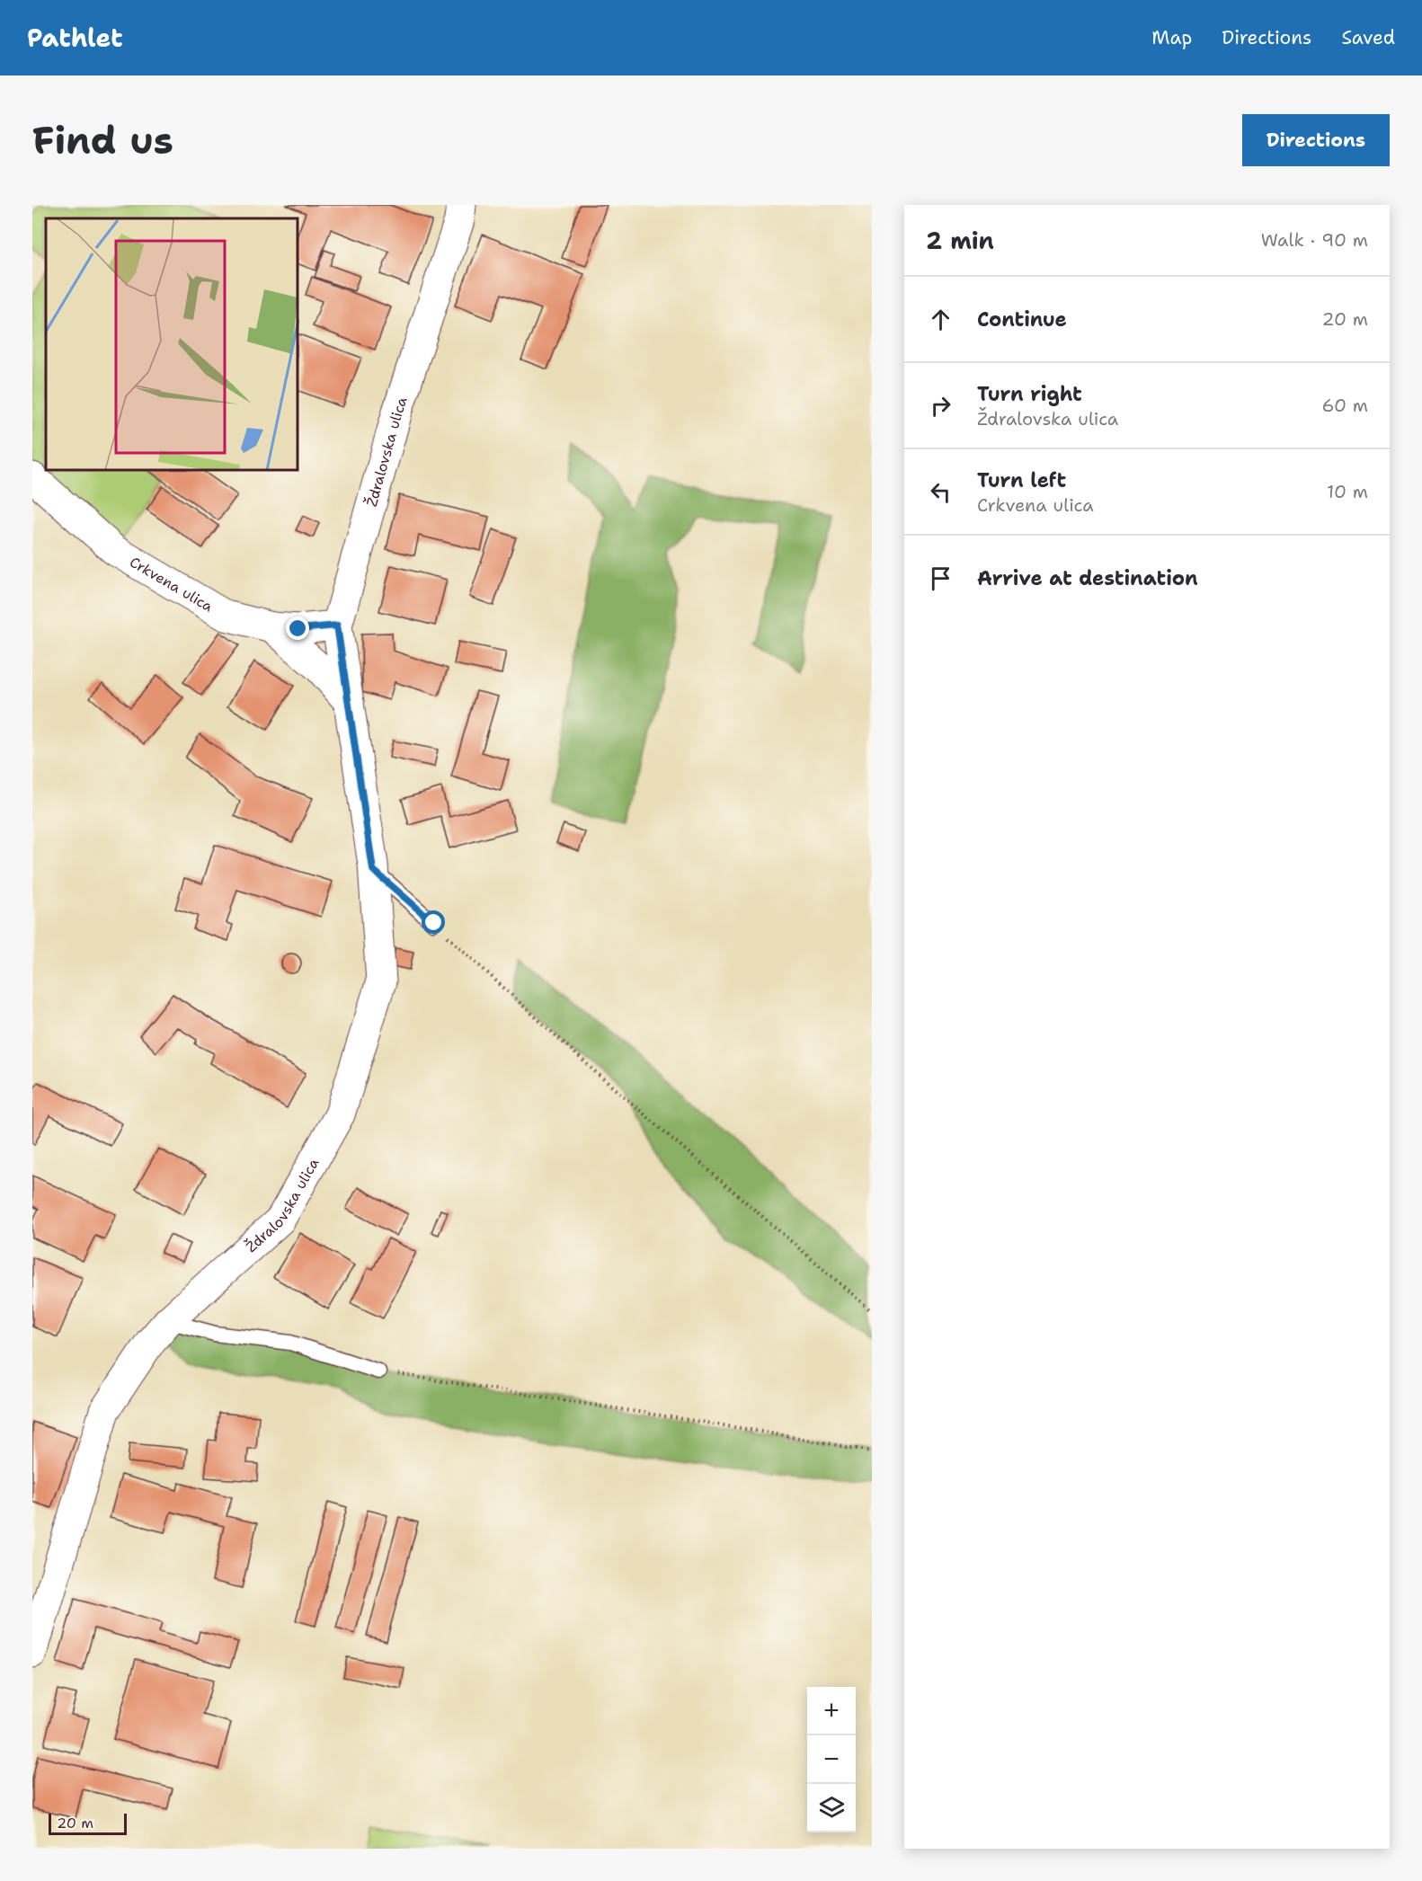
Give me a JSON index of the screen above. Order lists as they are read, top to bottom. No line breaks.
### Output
{"streets":{"main road":["Ždralovska ulica","Crkvena ulica"]},"crossings":[["Ždralovska ulica","Crkvena ulica"]],"scale_bar":"20 m","page":{"header":"Pathlet","nav":["Map","Directions","Saved"],"buttons":"Directions","title":"Find us","heading":["2 min","Walk · 90 m"],"list":[["Continue","20 m"],["Turn right","Ždralovska ulica","60 m"],["Turn left","Crkvena ulica","10 m"],"Arrive at destination"],"map_buttons":["+","−"],"scale":"20 m"}}
